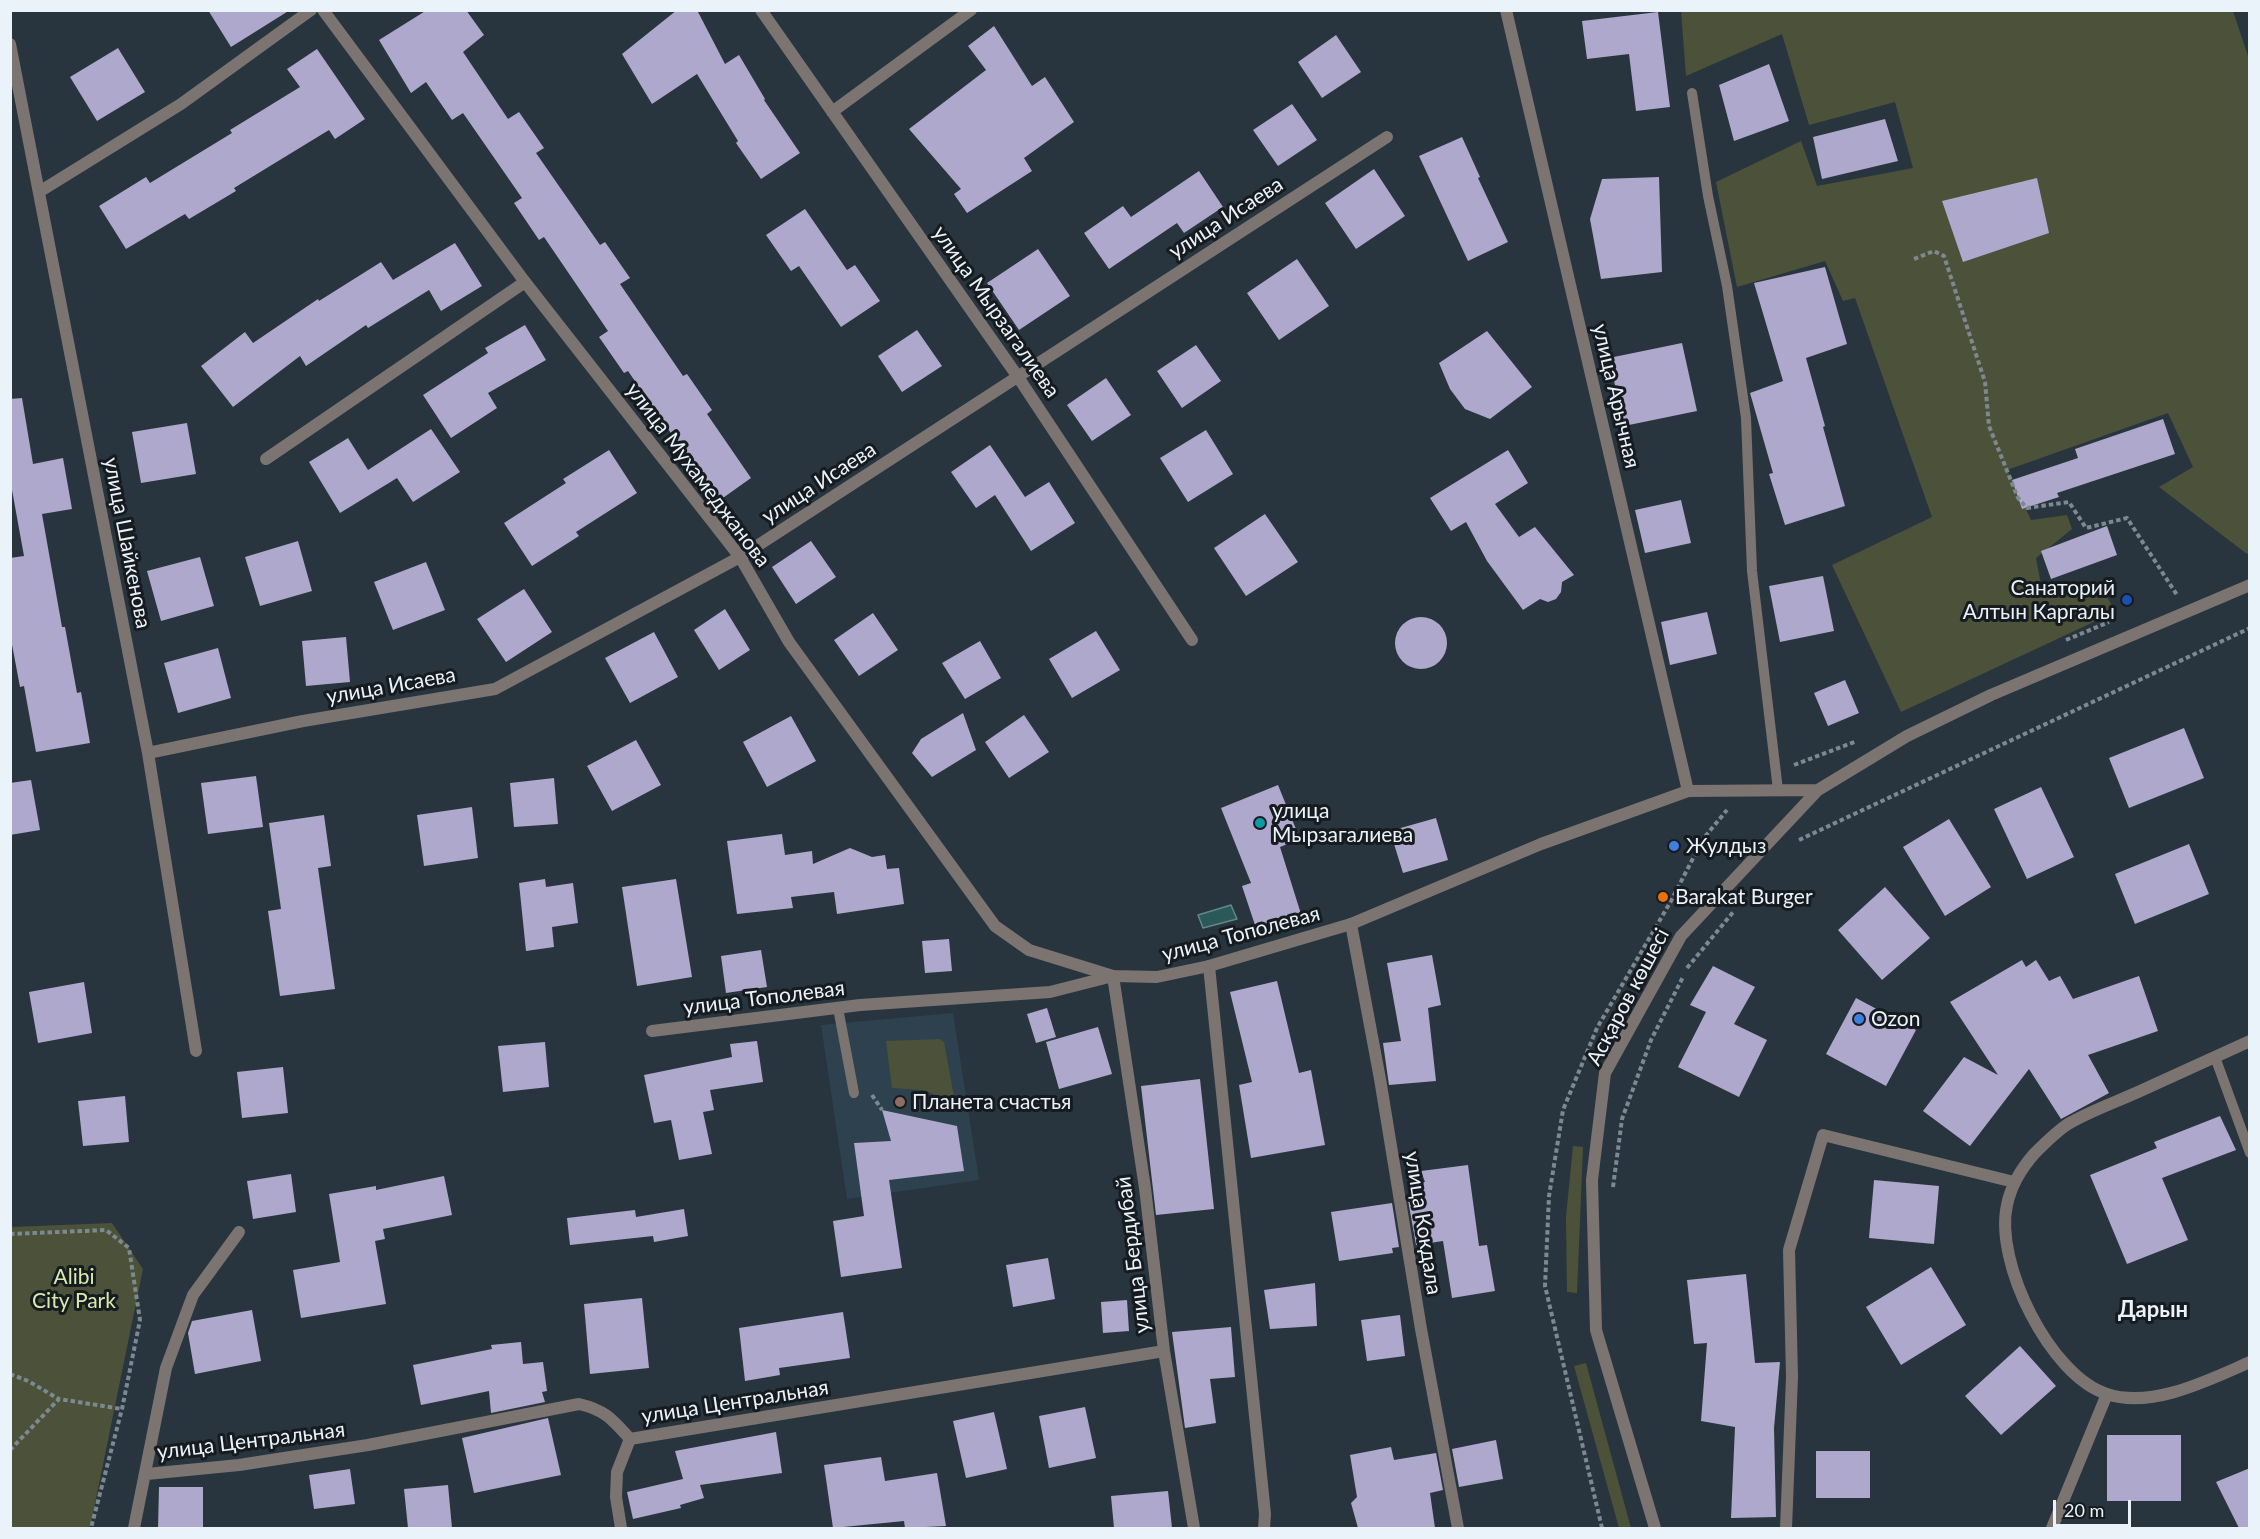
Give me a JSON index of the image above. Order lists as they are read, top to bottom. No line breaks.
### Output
{"streets":{"street":["улица Исаева","улица Мырзагалиева","улица Арычная","улица Мухамеджанова","улица Шайкенова","улица Тополевая","Асқаров көшесі","улица Кокдала","улица Бердибай","улица Центральная"]},"crossings":[["улица Исаева","улица Мырзагалиева"],["улица Исаева","улица Мухамеджанова"],["улица Исаева","улица Шайкенова"],["улица Арычная","улица Тополевая"],["улица Мухамеджанова","улица Тополевая"],["улица Мухамеджанова","улица Бердибай"],["улица Тополевая","Асқаров көшесі"],["улица Тополевая","улица Кокдала"],["улица Тополевая","улица Бердибай"],["улица Бердибай","улица Центральная"]],"districts":["Дарын"],"parks":["Alibi City Park"],"places":["Санаторий Алтын Каргалы","улица Мырзагалиева","Жулдыз","Barakat Burger","Ozon","Планета счастья"],"scale_bar":"20 m"}
